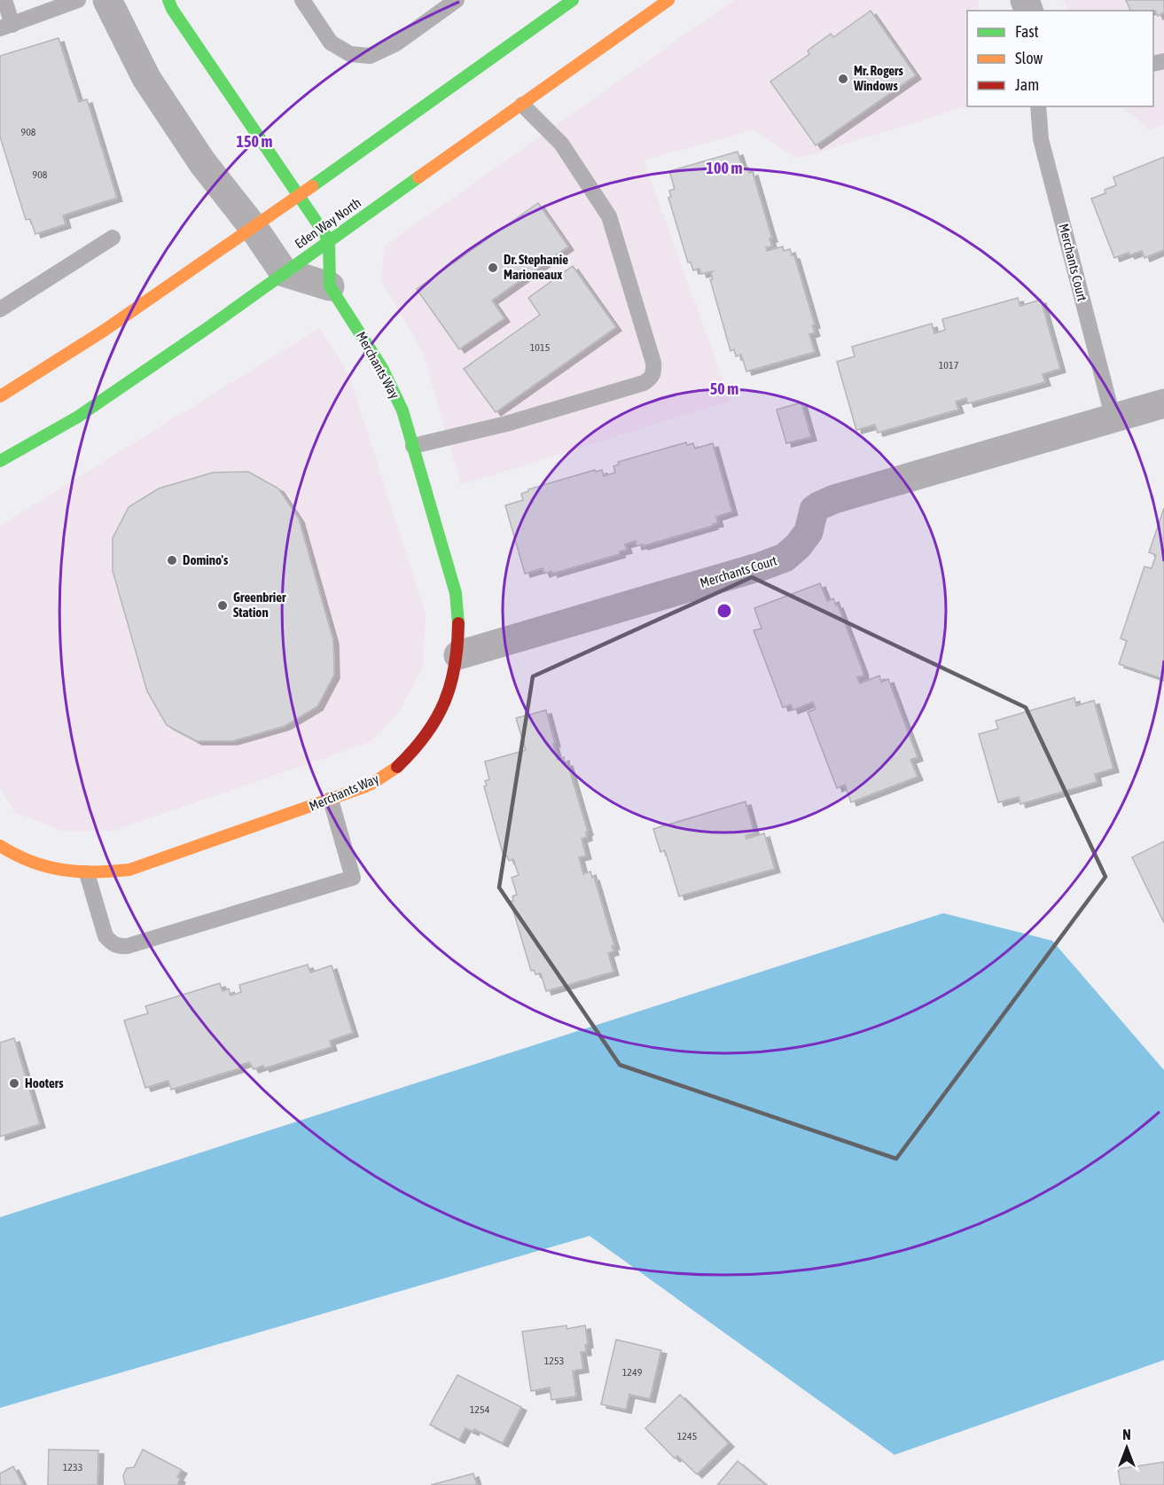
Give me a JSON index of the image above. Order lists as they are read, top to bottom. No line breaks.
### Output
{"streets":{"street":["Eden Way North","Merchants Court","Merchants Way"]},"crossings":[["Merchants Court","Merchants Way"]],"places":["Mr. Rogers Windows","Dr. Stephanie Marioneaux","Domino's","Greenbrier Station","Hooters"],"house_numbers":["908","908","1015","1017","1253","1249","1254","1245","1233"],"legend":["Fast","Slow","Jam"],"north":"top","rings":["150 m","100 m","50 m"]}
